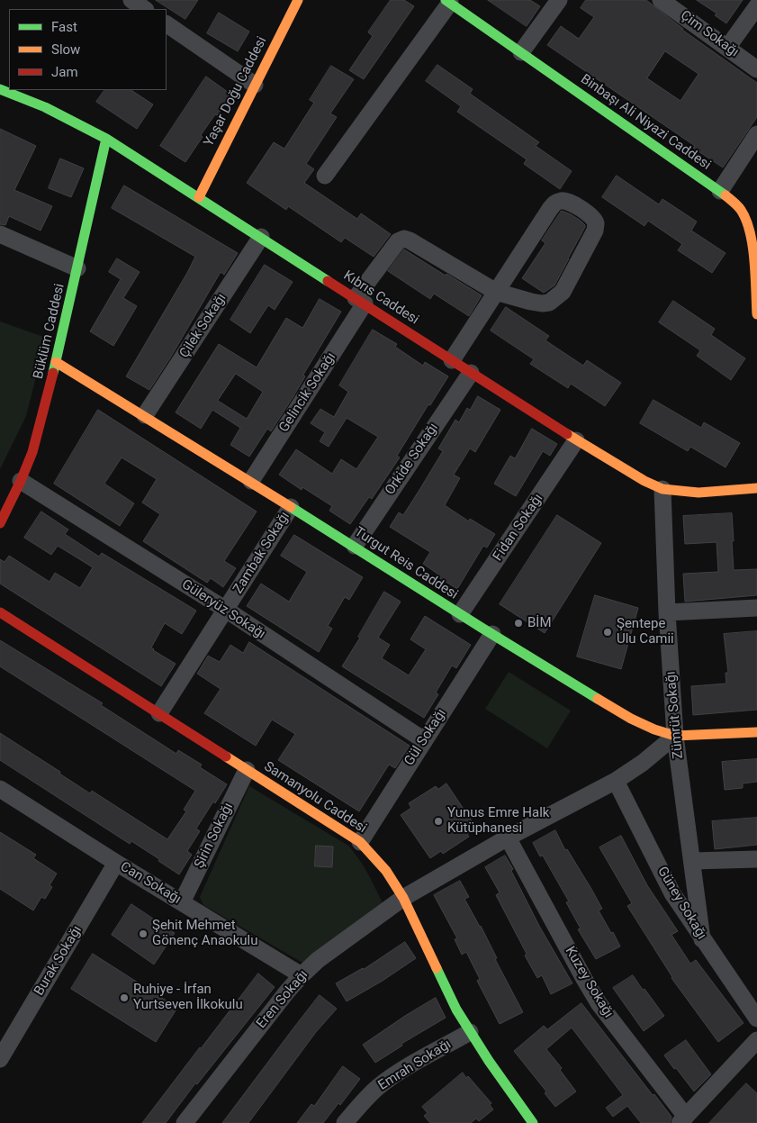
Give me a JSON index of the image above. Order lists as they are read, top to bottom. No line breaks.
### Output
{"streets":{"street":["Çim Sokağı","Yaşar Doğu Caddesi","Binbaşı Ali Niyazi Caddesi","Kıbrıs Caddesi","Çilek Sokağı","Büklüm Caddesi","Gelincik Sokağı","Orkide Sokağı","Fidan Sokağı","Zambak Sokağı","Turgut Reis Caddesi","Güleryüz Sokağı","Zümrüt Sokağı","Gül Sokağı","Samanyolu Caddesi","Şirin Sokağı","Can Sokağı","Güney Sokağı","Burak Sokağı","Kuzey Sokağı","Eren Sokağı","Emrah Sokağı"]},"crossings":[["Yaşar Doğu Caddesi","Kıbrıs Caddesi"],["Kıbrıs Caddesi","Çilek Sokağı"],["Kıbrıs Caddesi","Büklüm Caddesi"],["Kıbrıs Caddesi","Gelincik Sokağı"],["Kıbrıs Caddesi","Orkide Sokağı"],["Kıbrıs Caddesi","Fidan Sokağı"],["Kıbrıs Caddesi","Zümrüt Sokağı"],["Çilek Sokağı","Turgut Reis Caddesi"],["Büklüm Caddesi","Turgut Reis Caddesi"],["Büklüm Caddesi","Güleryüz Sokağı"],["Gelincik Sokağı","Turgut Reis Caddesi"],["Orkide Sokağı","Turgut Reis Caddesi"],["Fidan Sokağı","Turgut Reis Caddesi"],["Zambak Sokağı","Turgut Reis Caddesi"],["Zambak Sokağı","Güleryüz Sokağı"],["Zambak Sokağı","Samanyolu Caddesi"],["Turgut Reis Caddesi","Zümrüt Sokağı"],["Turgut Reis Caddesi","Gül Sokağı"],["Turgut Reis Caddesi","Eren Sokağı"],["Güleryüz Sokağı","Gül Sokağı"],["Zümrüt Sokağı","Güney Sokağı"],["Zümrüt Sokağı","Eren Sokağı"],["Gül Sokağı","Samanyolu Caddesi"],["Samanyolu Caddesi","Şirin Sokağı"],["Samanyolu Caddesi","Eren Sokağı"],["Samanyolu Caddesi","Emrah Sokağı"],["Şirin Sokağı","Can Sokağı"],["Can Sokağı","Burak Sokağı"],["Can Sokağı","Eren Sokağı"],["Güney Sokağı","Eren Sokağı"],["Kuzey Sokağı","Eren Sokağı"]],"places":["BİM","Şentepe Ulu Camii","Yunus Emre Halk Kütüphanesi","Şehit Mehmet Gönenç Anaokulu","Ruhiye - İrfan Yurtseven İlkokulu"],"legend":["Fast","Slow","Jam"]}
